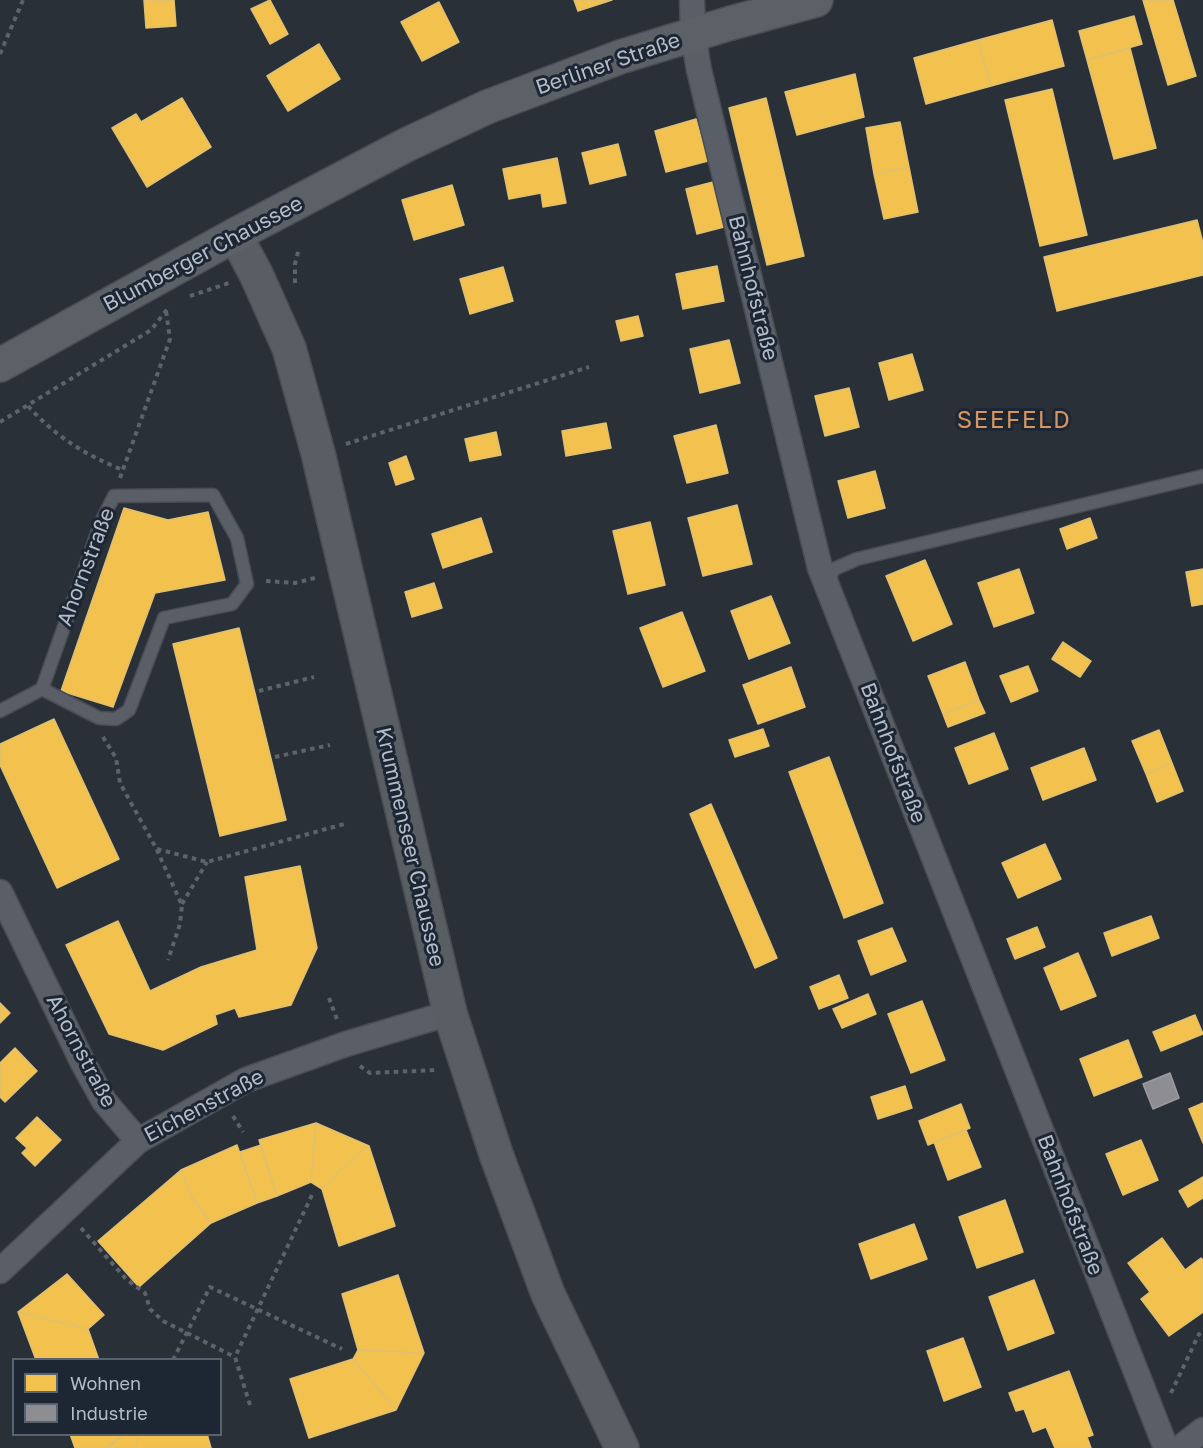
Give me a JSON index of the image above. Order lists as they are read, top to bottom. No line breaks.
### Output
{"streets":{"main road":["Berliner Straße","Blumberger Chaussee","Krummenseer Chaussee"],"street":["Bahnhofstraße","Ahornstraße","Eichenstraße"]},"crossings":[["Berliner Straße","Blumberger Chaussee"],["Berliner Straße","Bahnhofstraße"],["Blumberger Chaussee","Krummenseer Chaussee"],["Ahornstraße","Eichenstraße"],["Krummenseer Chaussee","Eichenstraße"]],"districts":["SEEFELD"],"legend":["Wohnen","Industrie"]}
